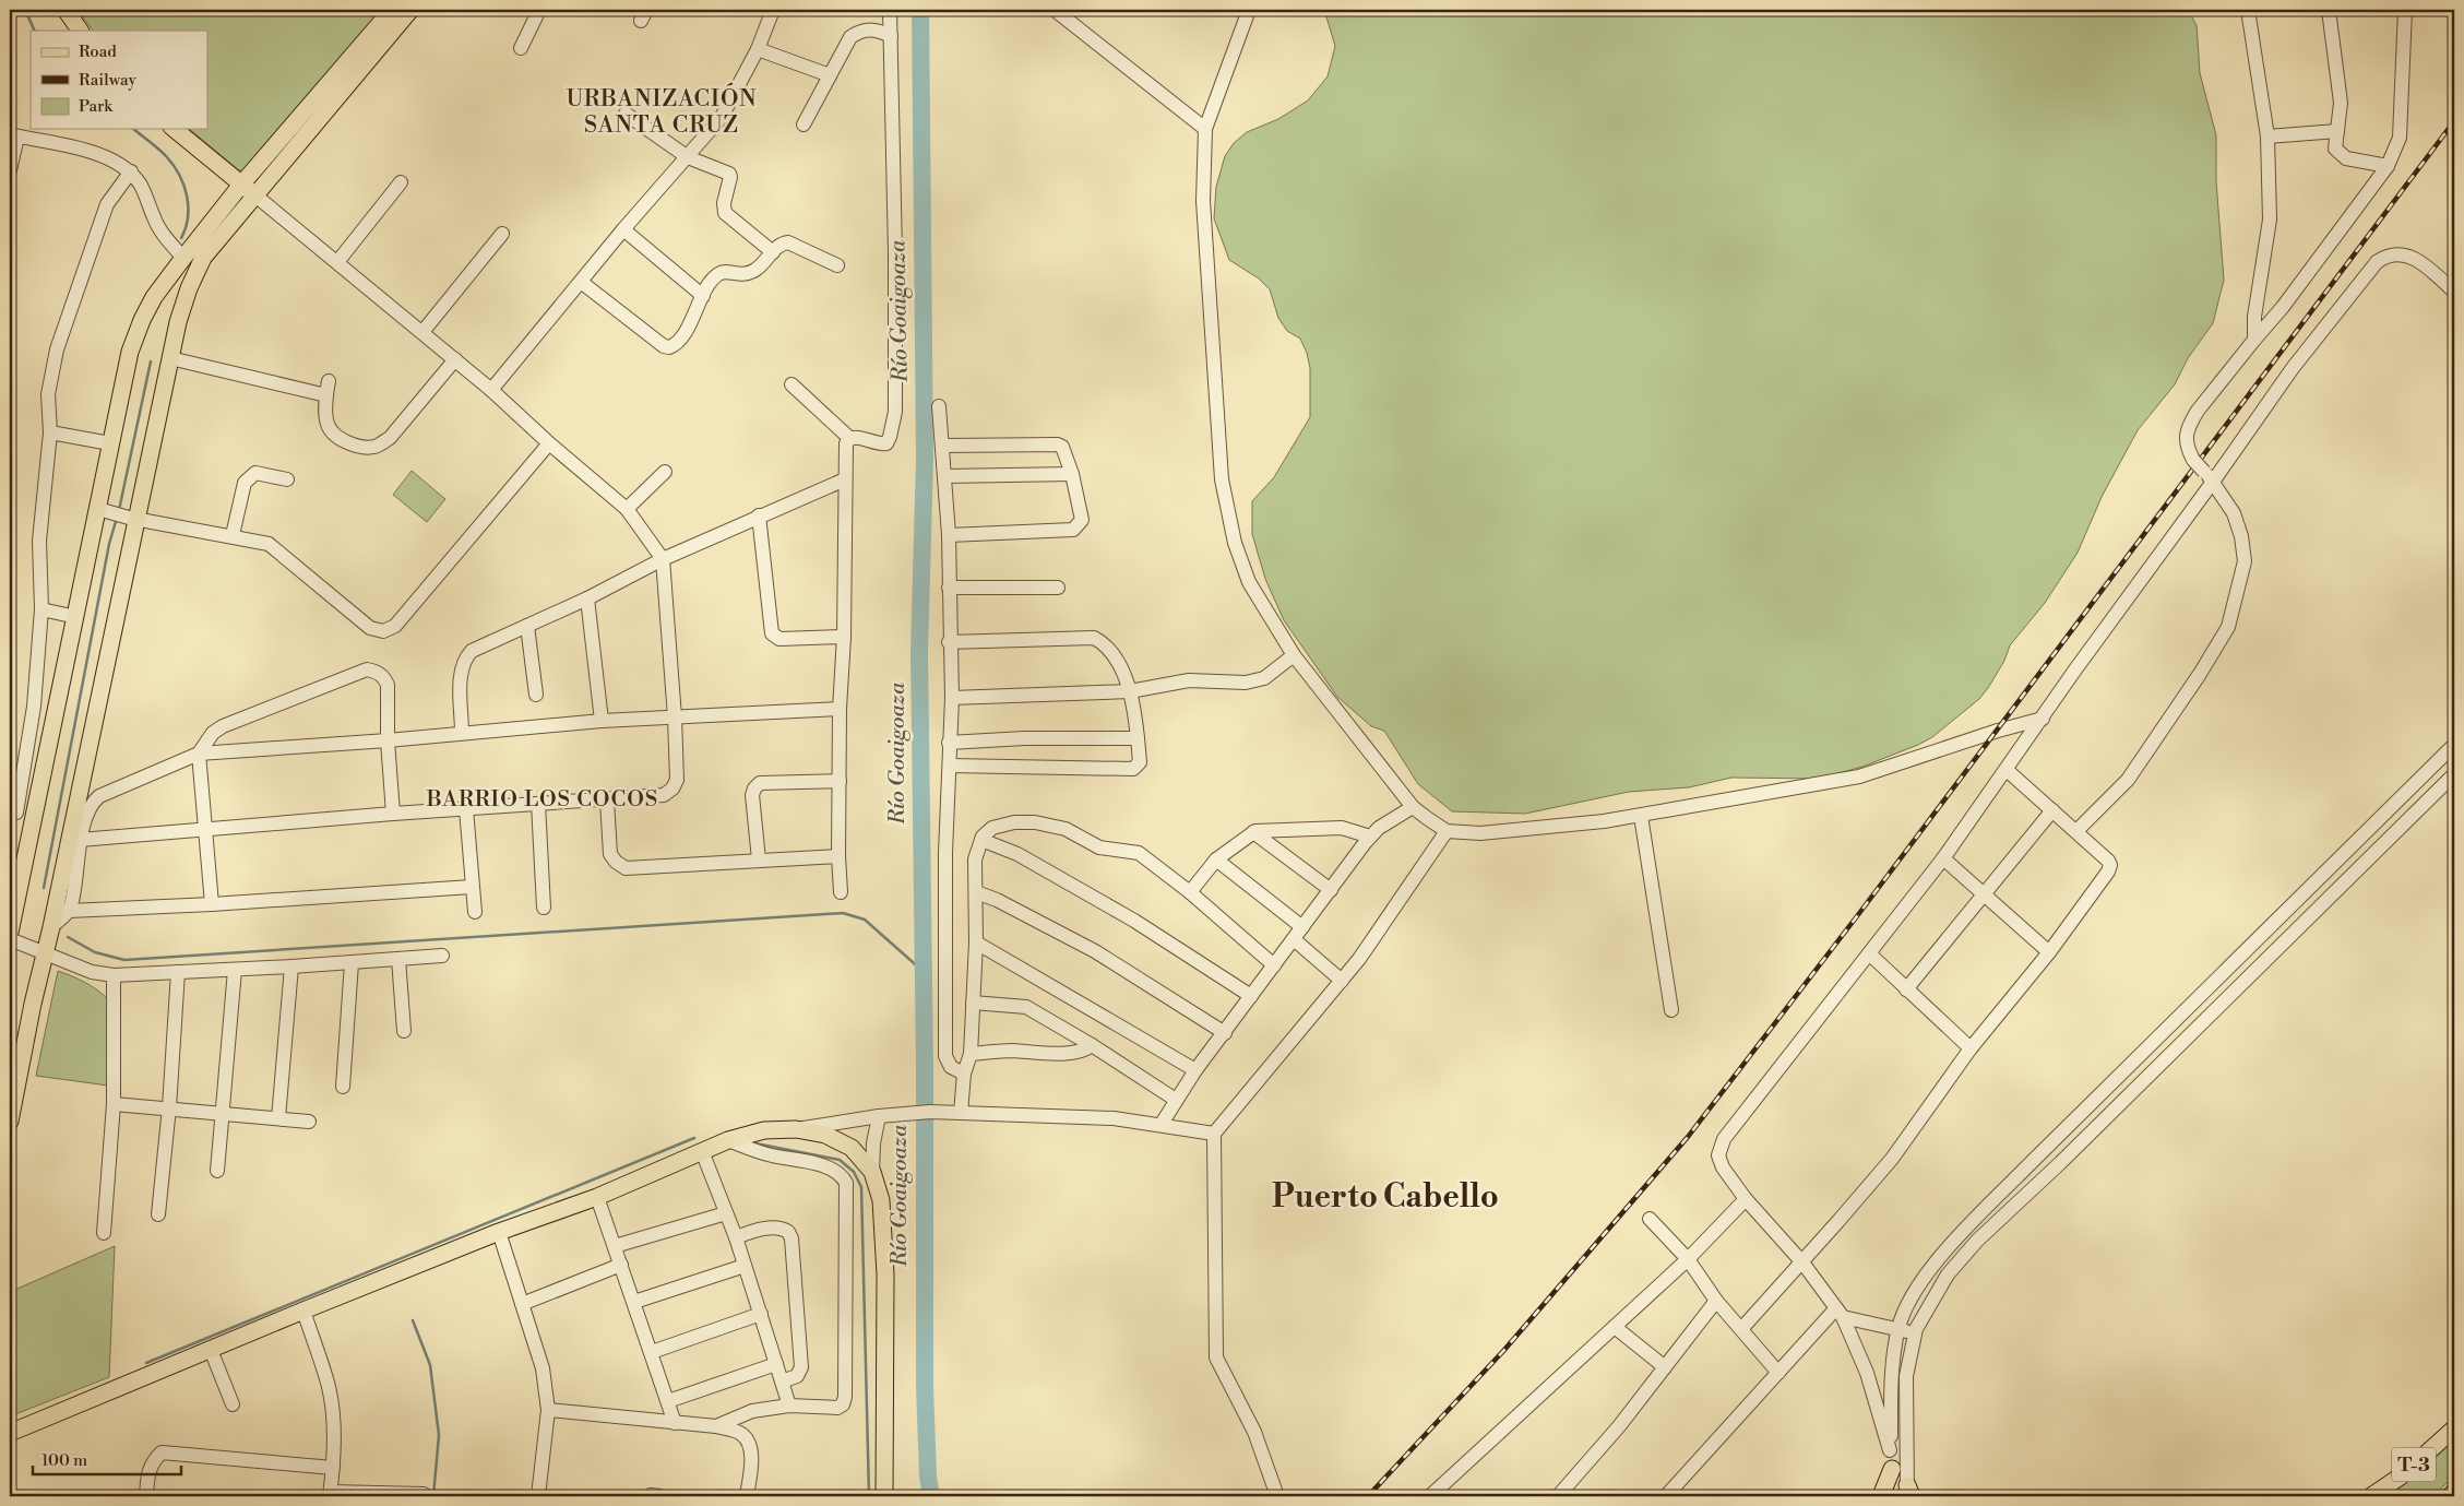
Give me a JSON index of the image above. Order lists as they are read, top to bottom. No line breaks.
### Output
{"streets":{"main road":["T-3"]},"districts":["URBANIZACIÓN SANTA CRUZ","BARRIO LOS COCOS","Puerto Cabello"],"water":["Río Goaigoaza"],"legend":["Road","Railway","Park"],"scale_bar":"100 m"}
